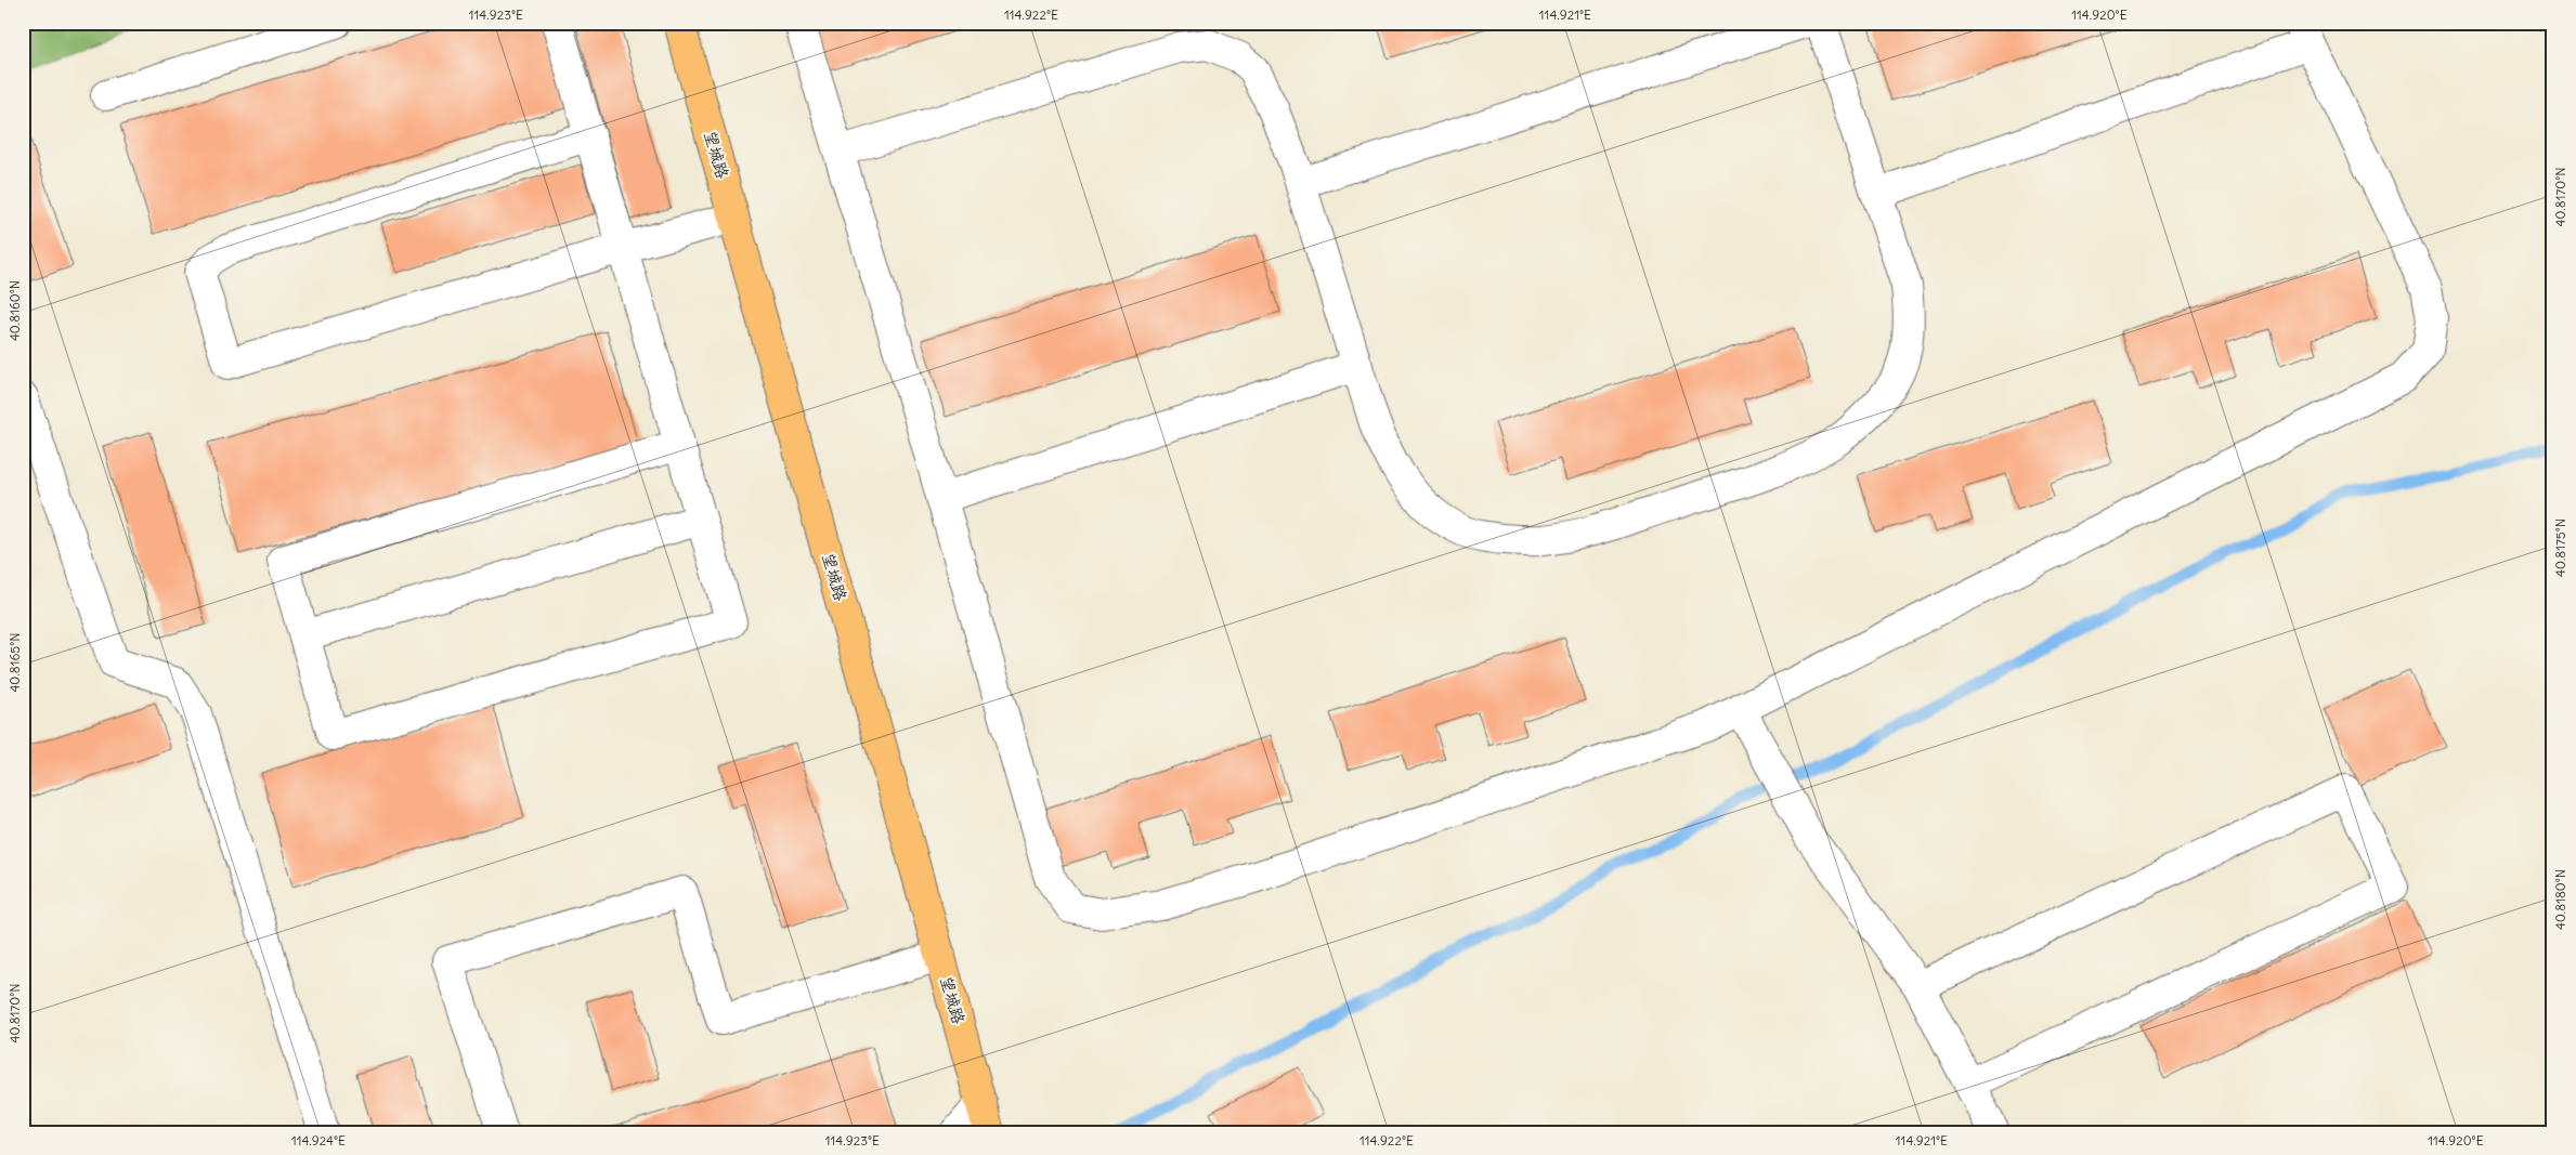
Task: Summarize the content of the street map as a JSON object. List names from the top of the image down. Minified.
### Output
{"streets":{"main road":["望城路"]},"coordinates":["114.923°E","114.922°E","114.921°E","114.920°E","40.8170°N","40.8160°N","40.8175°N","40.8165°N","40.8180°N","114.924°E"]}
